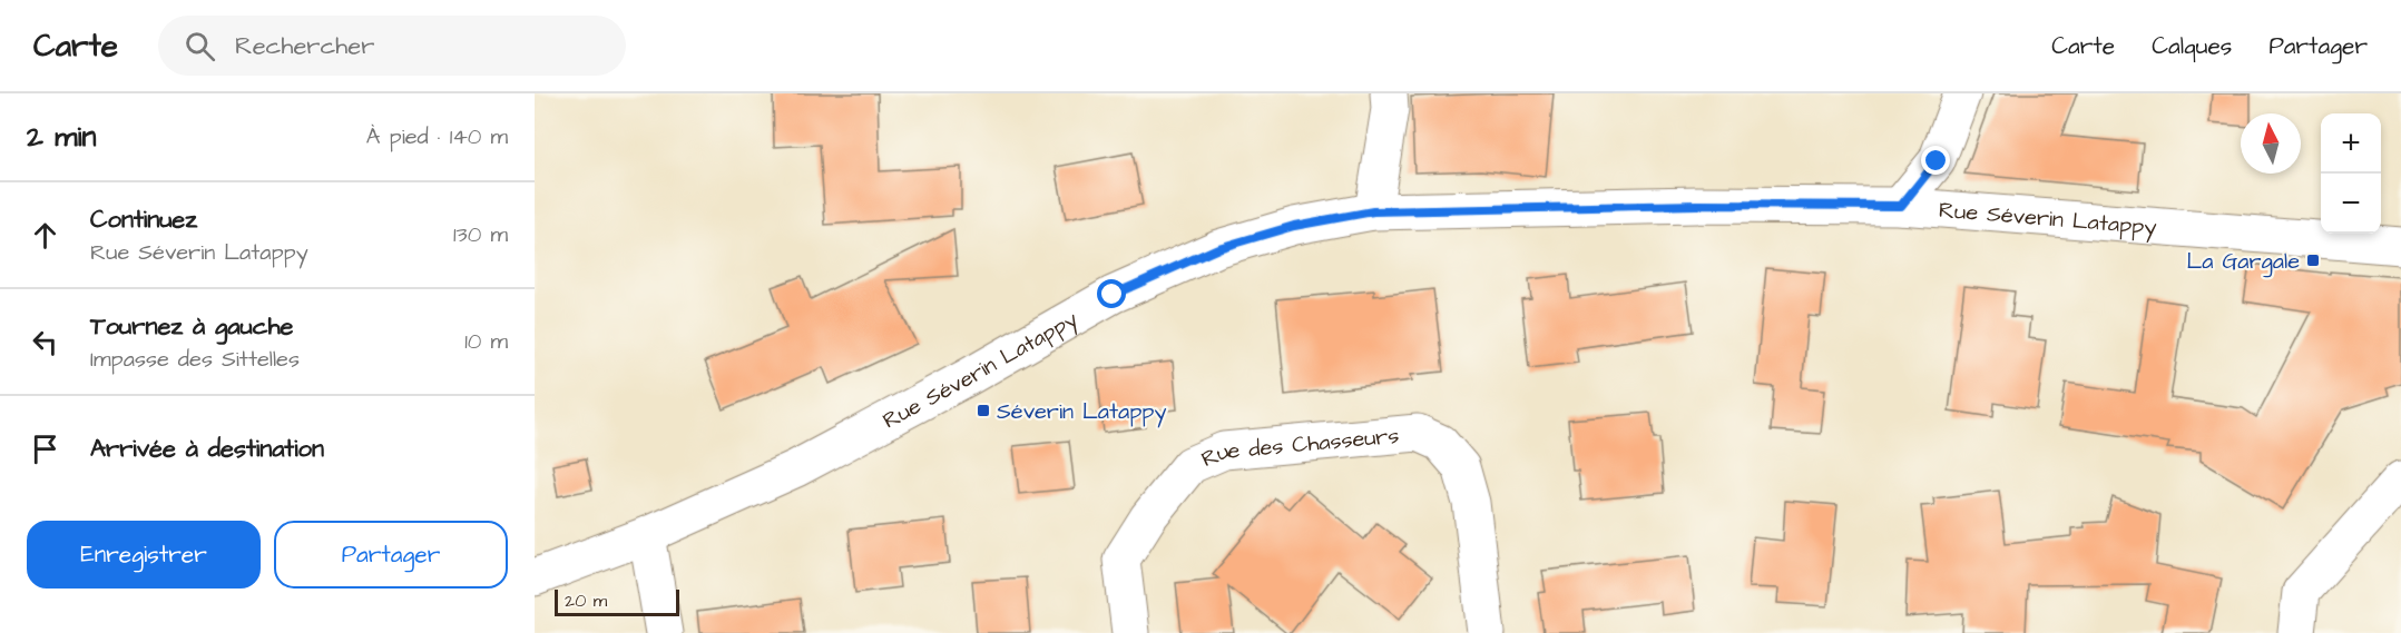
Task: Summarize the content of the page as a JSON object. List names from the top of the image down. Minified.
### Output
{"streets":{"street":["Rue Séverin Latappy","Rue des Chasseurs"]},"places":{"transit":["La Gargale","Séverin Latappy"]},"scale_bar":"20 m","north":"top","page":{"header":"Carte","search":"Rechercher","nav":["Carte","Calques","Partager"],"heading":["2 min","À pied · 140 m"],"map_buttons":["+","−"],"list":[["Continuez","Rue Séverin Latappy","130 m"],["Tournez à gauche","Impasse des Sittelles","10 m"],"Arrivée à destination"],"buttons":["Enregistrer","Partager"],"scale":"20 m"}}
